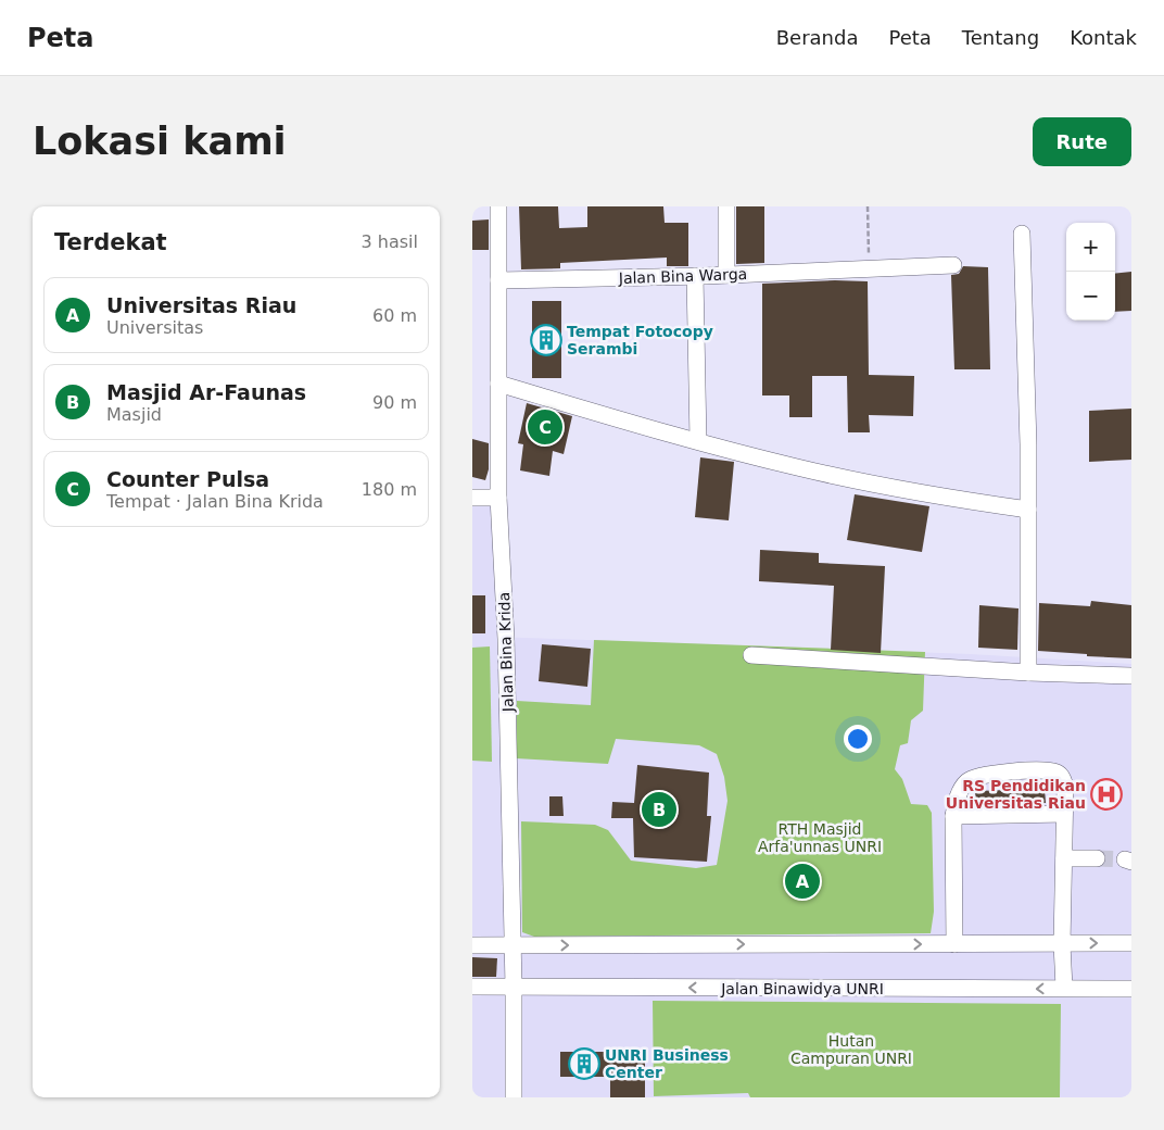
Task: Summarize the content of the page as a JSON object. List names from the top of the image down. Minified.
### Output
{"streets":{"street":["Jalan Bina Warga","Jalan Bina Krida","Jalan Binawidya UNRI"]},"crossings":[["Jalan Bina Warga","Jalan Bina Krida"],["Jalan Bina Krida","Jalan Binawidya UNRI"]],"parks":["RTH Masjid Arfa'unnas UNRI","Hutan Campuran UNRI"],"places":{"building":["Tempat Fotocopy Serambi","UNRI Business Center"],"hospital":["RS Pendidikan Universitas Riau"]},"page":{"header":"Peta","nav":["Beranda","Peta","Tentang","Kontak"],"buttons":"Rute","title":"Lokasi kami","heading":["Terdekat","3 hasil"],"map_buttons":["+","−"],"list":[{"mark":"A","name":"Universitas Riau","note":"Universitas","value":"60 m"},{"mark":"B","name":"Masjid Ar-Faunas","note":"Masjid","value":"90 m"},{"mark":"C","name":"Counter Pulsa","note":"Tempat · Jalan Bina Krida","value":"180 m"}],"pins":["C","B","A"]}}
